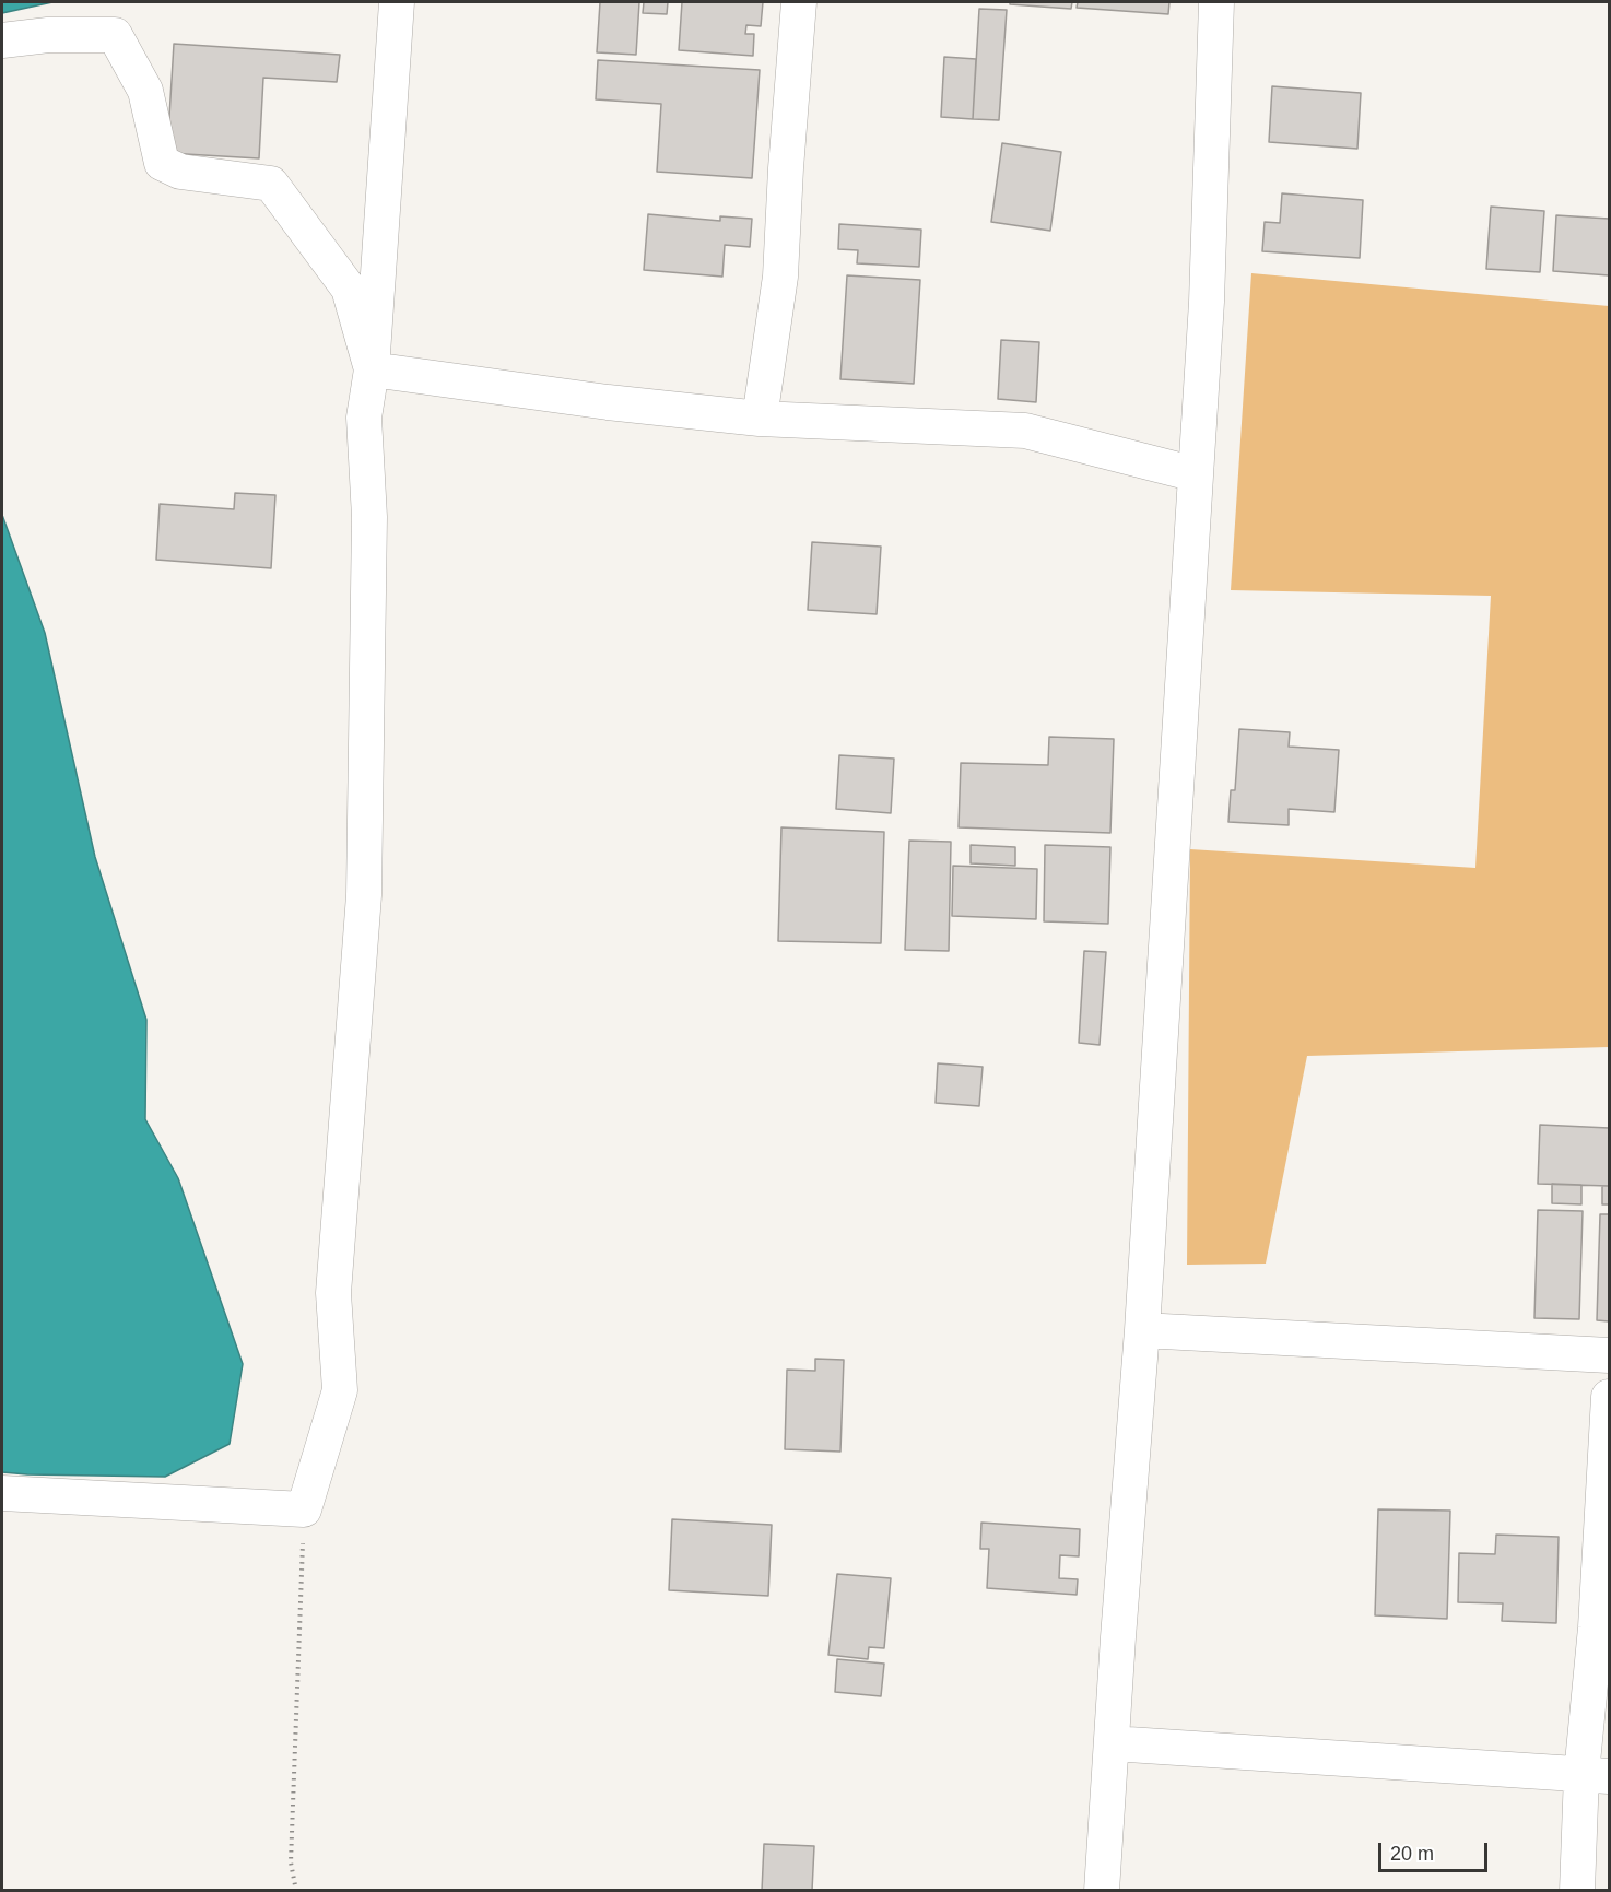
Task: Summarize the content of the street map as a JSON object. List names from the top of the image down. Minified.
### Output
{"scale_bar":"20 m"}
